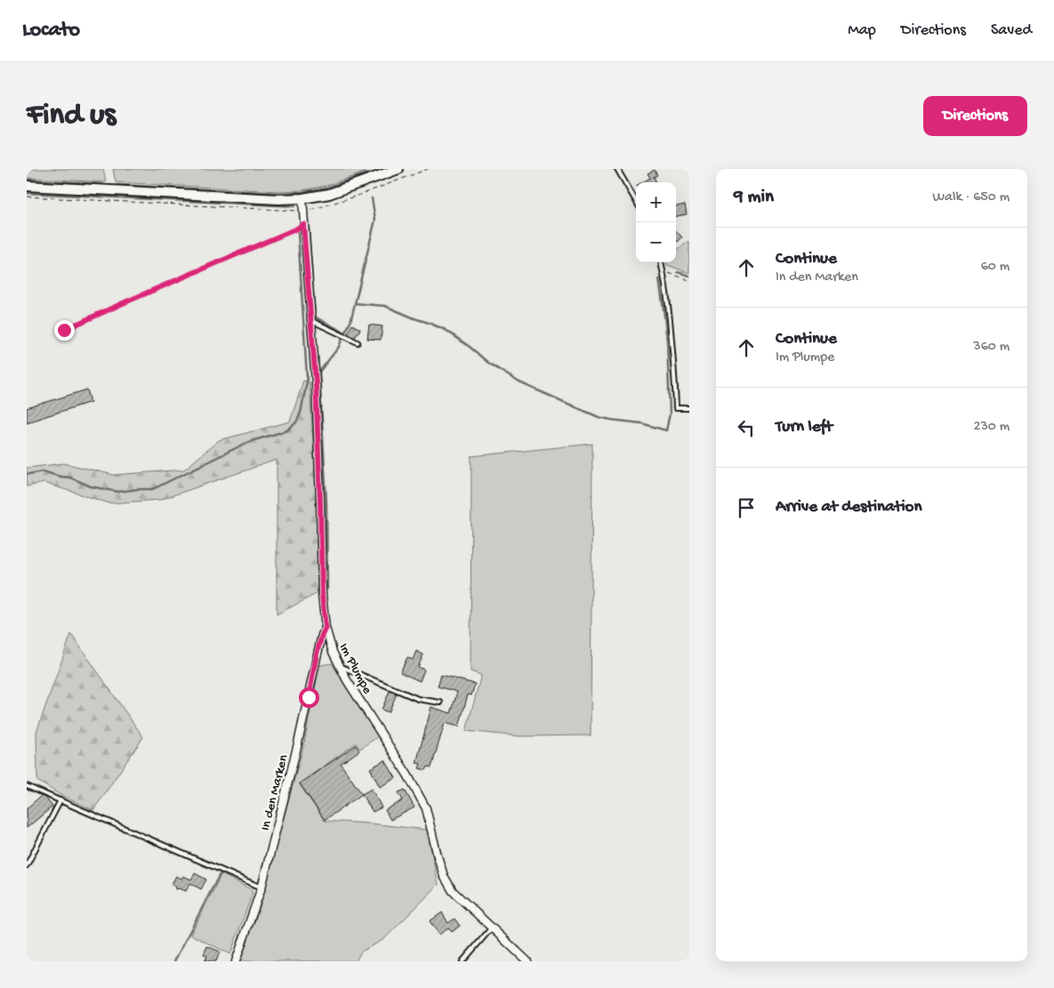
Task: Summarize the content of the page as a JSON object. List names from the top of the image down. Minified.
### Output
{"streets":{"street":["Im Plumpe","In den Marken"]},"crossings":[["Im Plumpe","In den Marken"]],"page":{"header":"Locato","nav":["Map","Directions","Saved"],"buttons":"Directions","title":"Find us","heading":["9 min","Walk · 650 m"],"map_buttons":["+","−"],"list":[["Continue","In den Marken","60 m"],["Continue","Im Plumpe","360 m"],["Turn left","230 m"],"Arrive at destination"]}}
